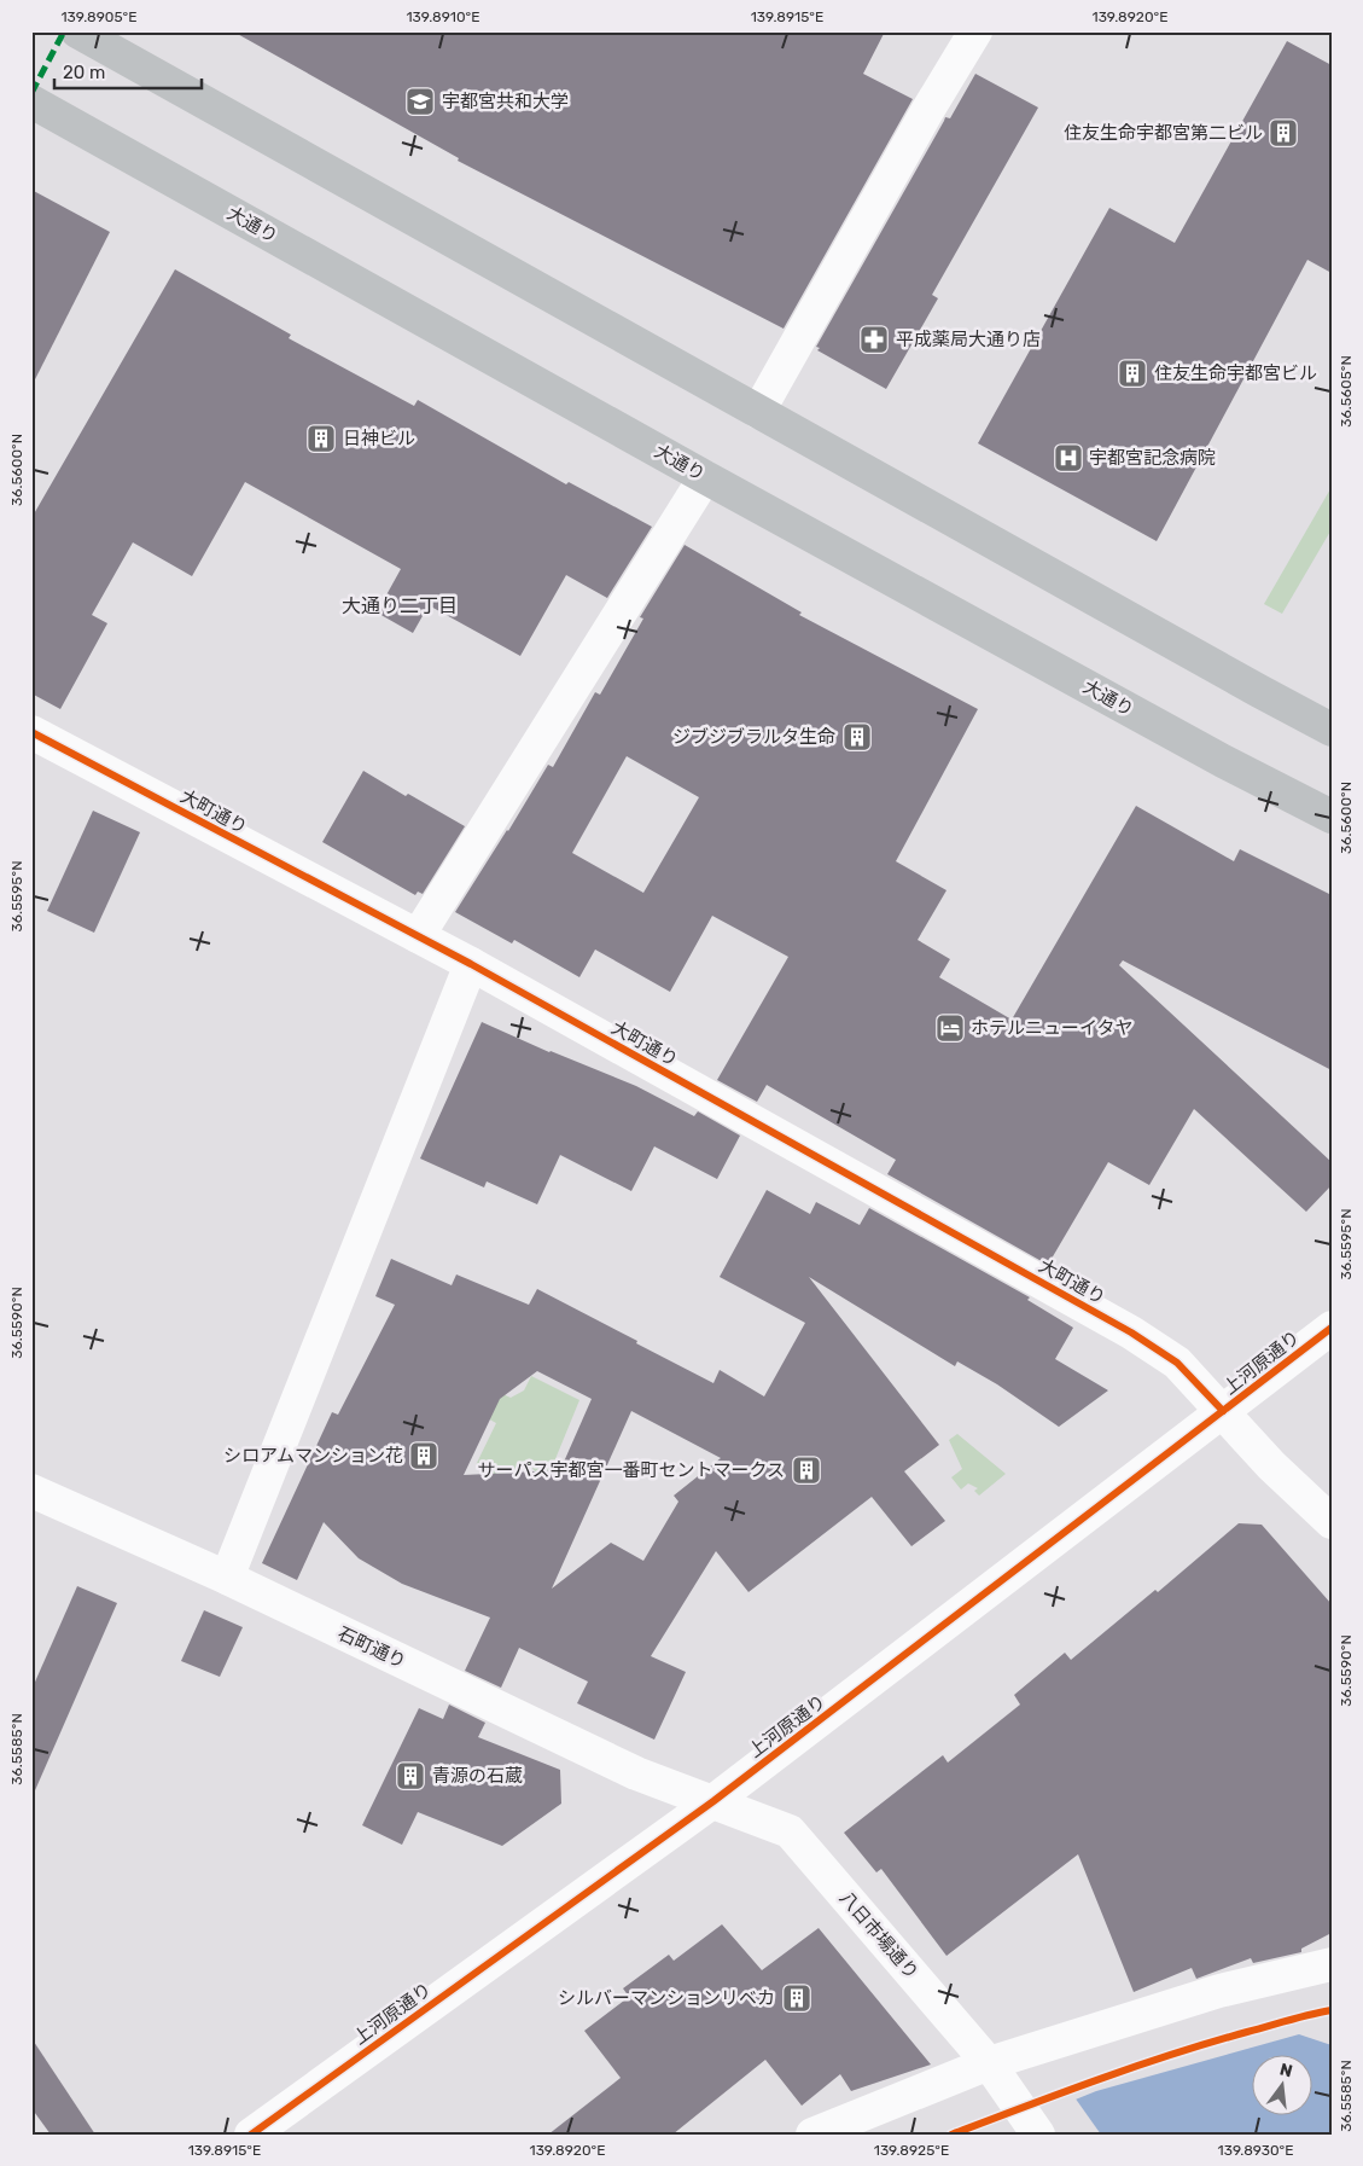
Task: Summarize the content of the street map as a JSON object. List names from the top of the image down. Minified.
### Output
{"streets":{"main road":["大通り"],"street":["大町通り","上河原通り","石町通り","八日市場通り"]},"crossings":[["大町通り","上河原通り"],["上河原通り","石町通り"],["上河原通り","八日市場通り"],["石町通り","八日市場通り"]],"districts":["大通り二丁目"],"places":{"school or university":["宇都宮共和大学"],"building":["住友生命宇都宮第二ビル","住友生命宇都宮ビル","日神ビル","ジブジブラルタ生命","シロアムマンション花","サーパス宇都宮一番町セントマークス","青源の石蔵","シルバーマンションリベカ"],"pharmacy":["平成薬局大通り店"],"hospital":["宇都宮記念病院"],"hotel":["ホテルニューイタヤ"]},"scale_bar":"20 m","north":"top","coordinates":["139.8905°E","139.8910°E","139.8915°E","139.8920°E","36.5605°N","36.5600°N","36.5595°N","36.5590°N","36.5585°N","139.8925°E","139.8930°E"]}
